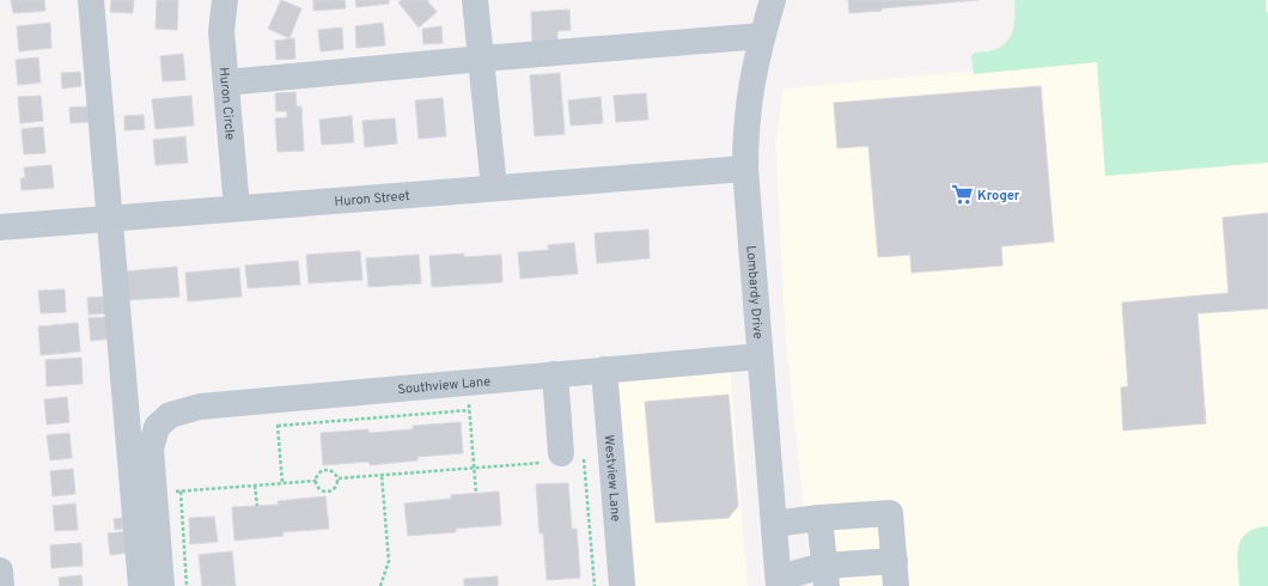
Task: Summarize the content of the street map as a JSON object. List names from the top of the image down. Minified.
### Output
{"streets":{"street":["Huron Circle","Huron Street","Lombardy Drive","Southview Lane","Westview Lane"]},"crossings":[["Huron Circle","Huron Street"],["Huron Street","Lombardy Drive"],["Lombardy Drive","Southview Lane"],["Southview Lane","Westview Lane"]],"places":{"supermarket":["Kroger"]}}
